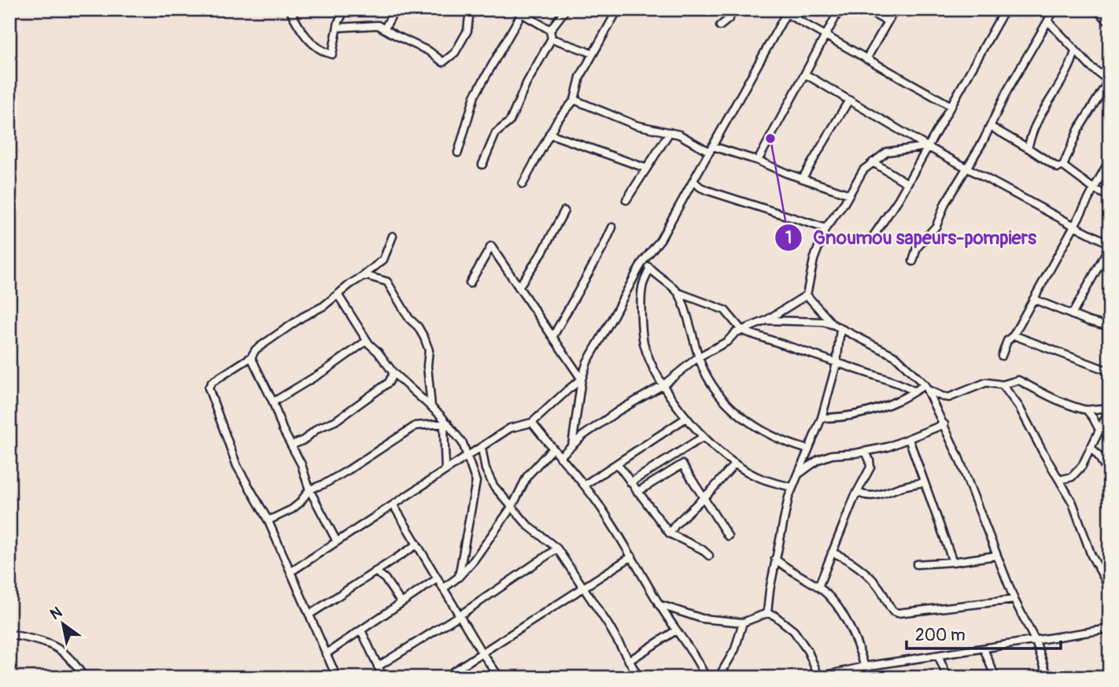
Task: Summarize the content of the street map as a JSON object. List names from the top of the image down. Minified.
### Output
{"places":["Gnoumou sapeurs-pompiers"],"scale_bar":"200 m","north":"top left"}
